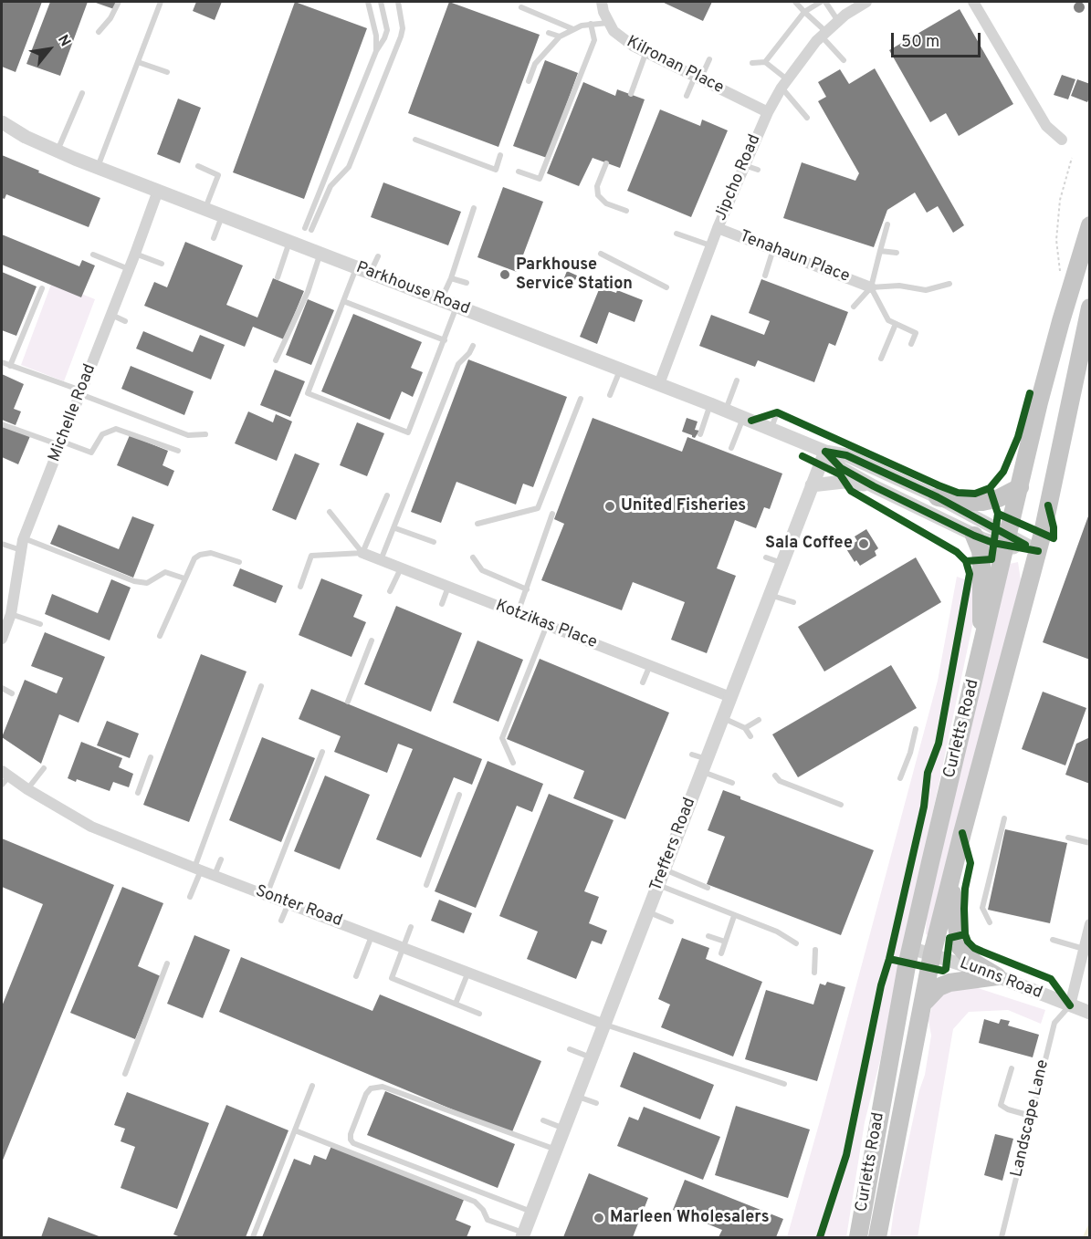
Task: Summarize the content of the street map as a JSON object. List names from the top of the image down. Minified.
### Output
{"streets":{"highway":["Curletts Road"],"street":["Kilronan Place","Jipcho Road","Tenahaun Place","Parkhouse Road","Michelle Road","Kotzikas Place","Treffers Road","Sonter Road","Lunns Road"],"lane":["Landscape Lane"]},"crossings":[["Kilronan Place","Jipcho Road"],["Jipcho Road","Tenahaun Place"],["Jipcho Road","Parkhouse Road"],["Parkhouse Road","Michelle Road"],["Parkhouse Road","Curletts Road"],["Parkhouse Road","Treffers Road"],["Kotzikas Place","Treffers Road"],["Curletts Road","Lunns Road"],["Treffers Road","Sonter Road"],["Lunns Road","Landscape Lane"]],"places":["Parkhouse Service Station","United Fisheries","Sala Coffee","Marleen Wholesalers"],"scale_bar":"50 m","north":"top right"}
